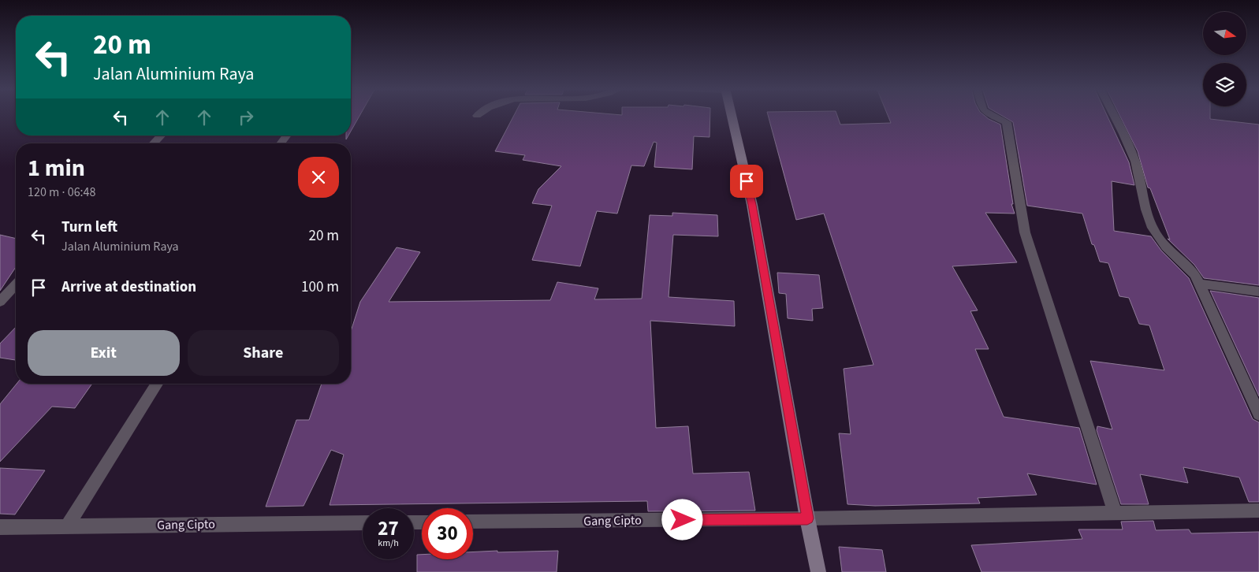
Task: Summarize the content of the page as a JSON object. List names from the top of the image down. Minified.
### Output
{"streets":{"street":["Gang Cipto"]},"north":"right","page":{"turn":["20 m","Jalan Aluminium Raya"],"heading":["1 min","120 m · 06:48"],"list":[{"name":"Turn left","note":"Jalan Aluminium Raya","value":"20 m"},{"name":"Arrive at destination","value":"100 m"}],"buttons":["Exit","Share"],"speed":"27 km/h","limit":"30"}}
